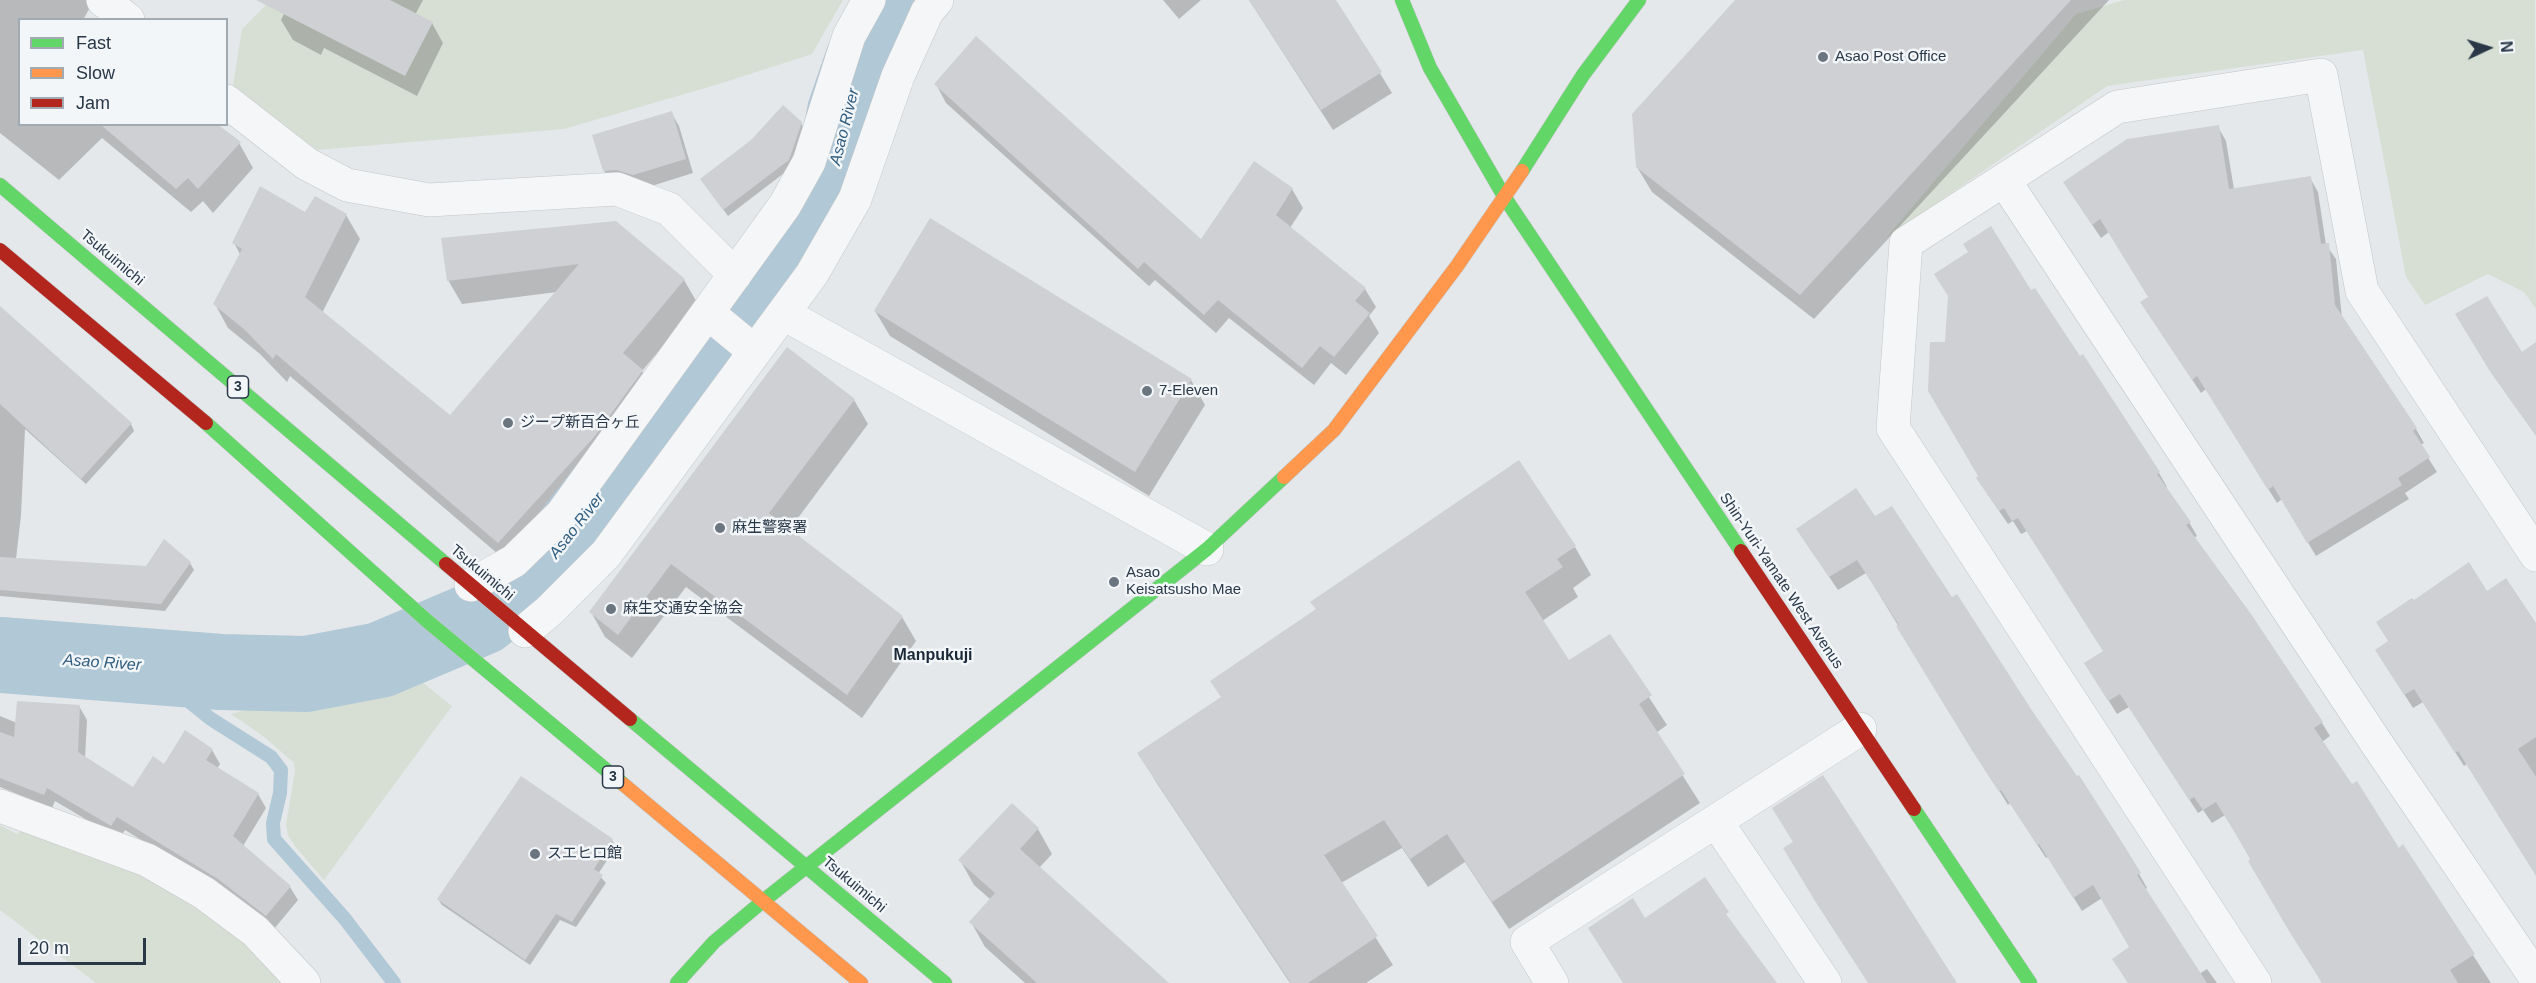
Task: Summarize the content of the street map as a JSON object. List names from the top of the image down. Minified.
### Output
{"streets":{"street":["Tsukuimichi","3","Shin-Yuri-Yamate West Avenus"]},"districts":["Manpukuji"],"water":["Asao River"],"places":["Asao Post Office","7-Eleven","ジープ新百合ヶ丘","麻生警察署","Asao Keisatsusho Mae","麻生交通安全協会","スエヒロ館"],"legend":["Fast","Slow","Jam"],"scale_bar":"20 m","north":"right"}
